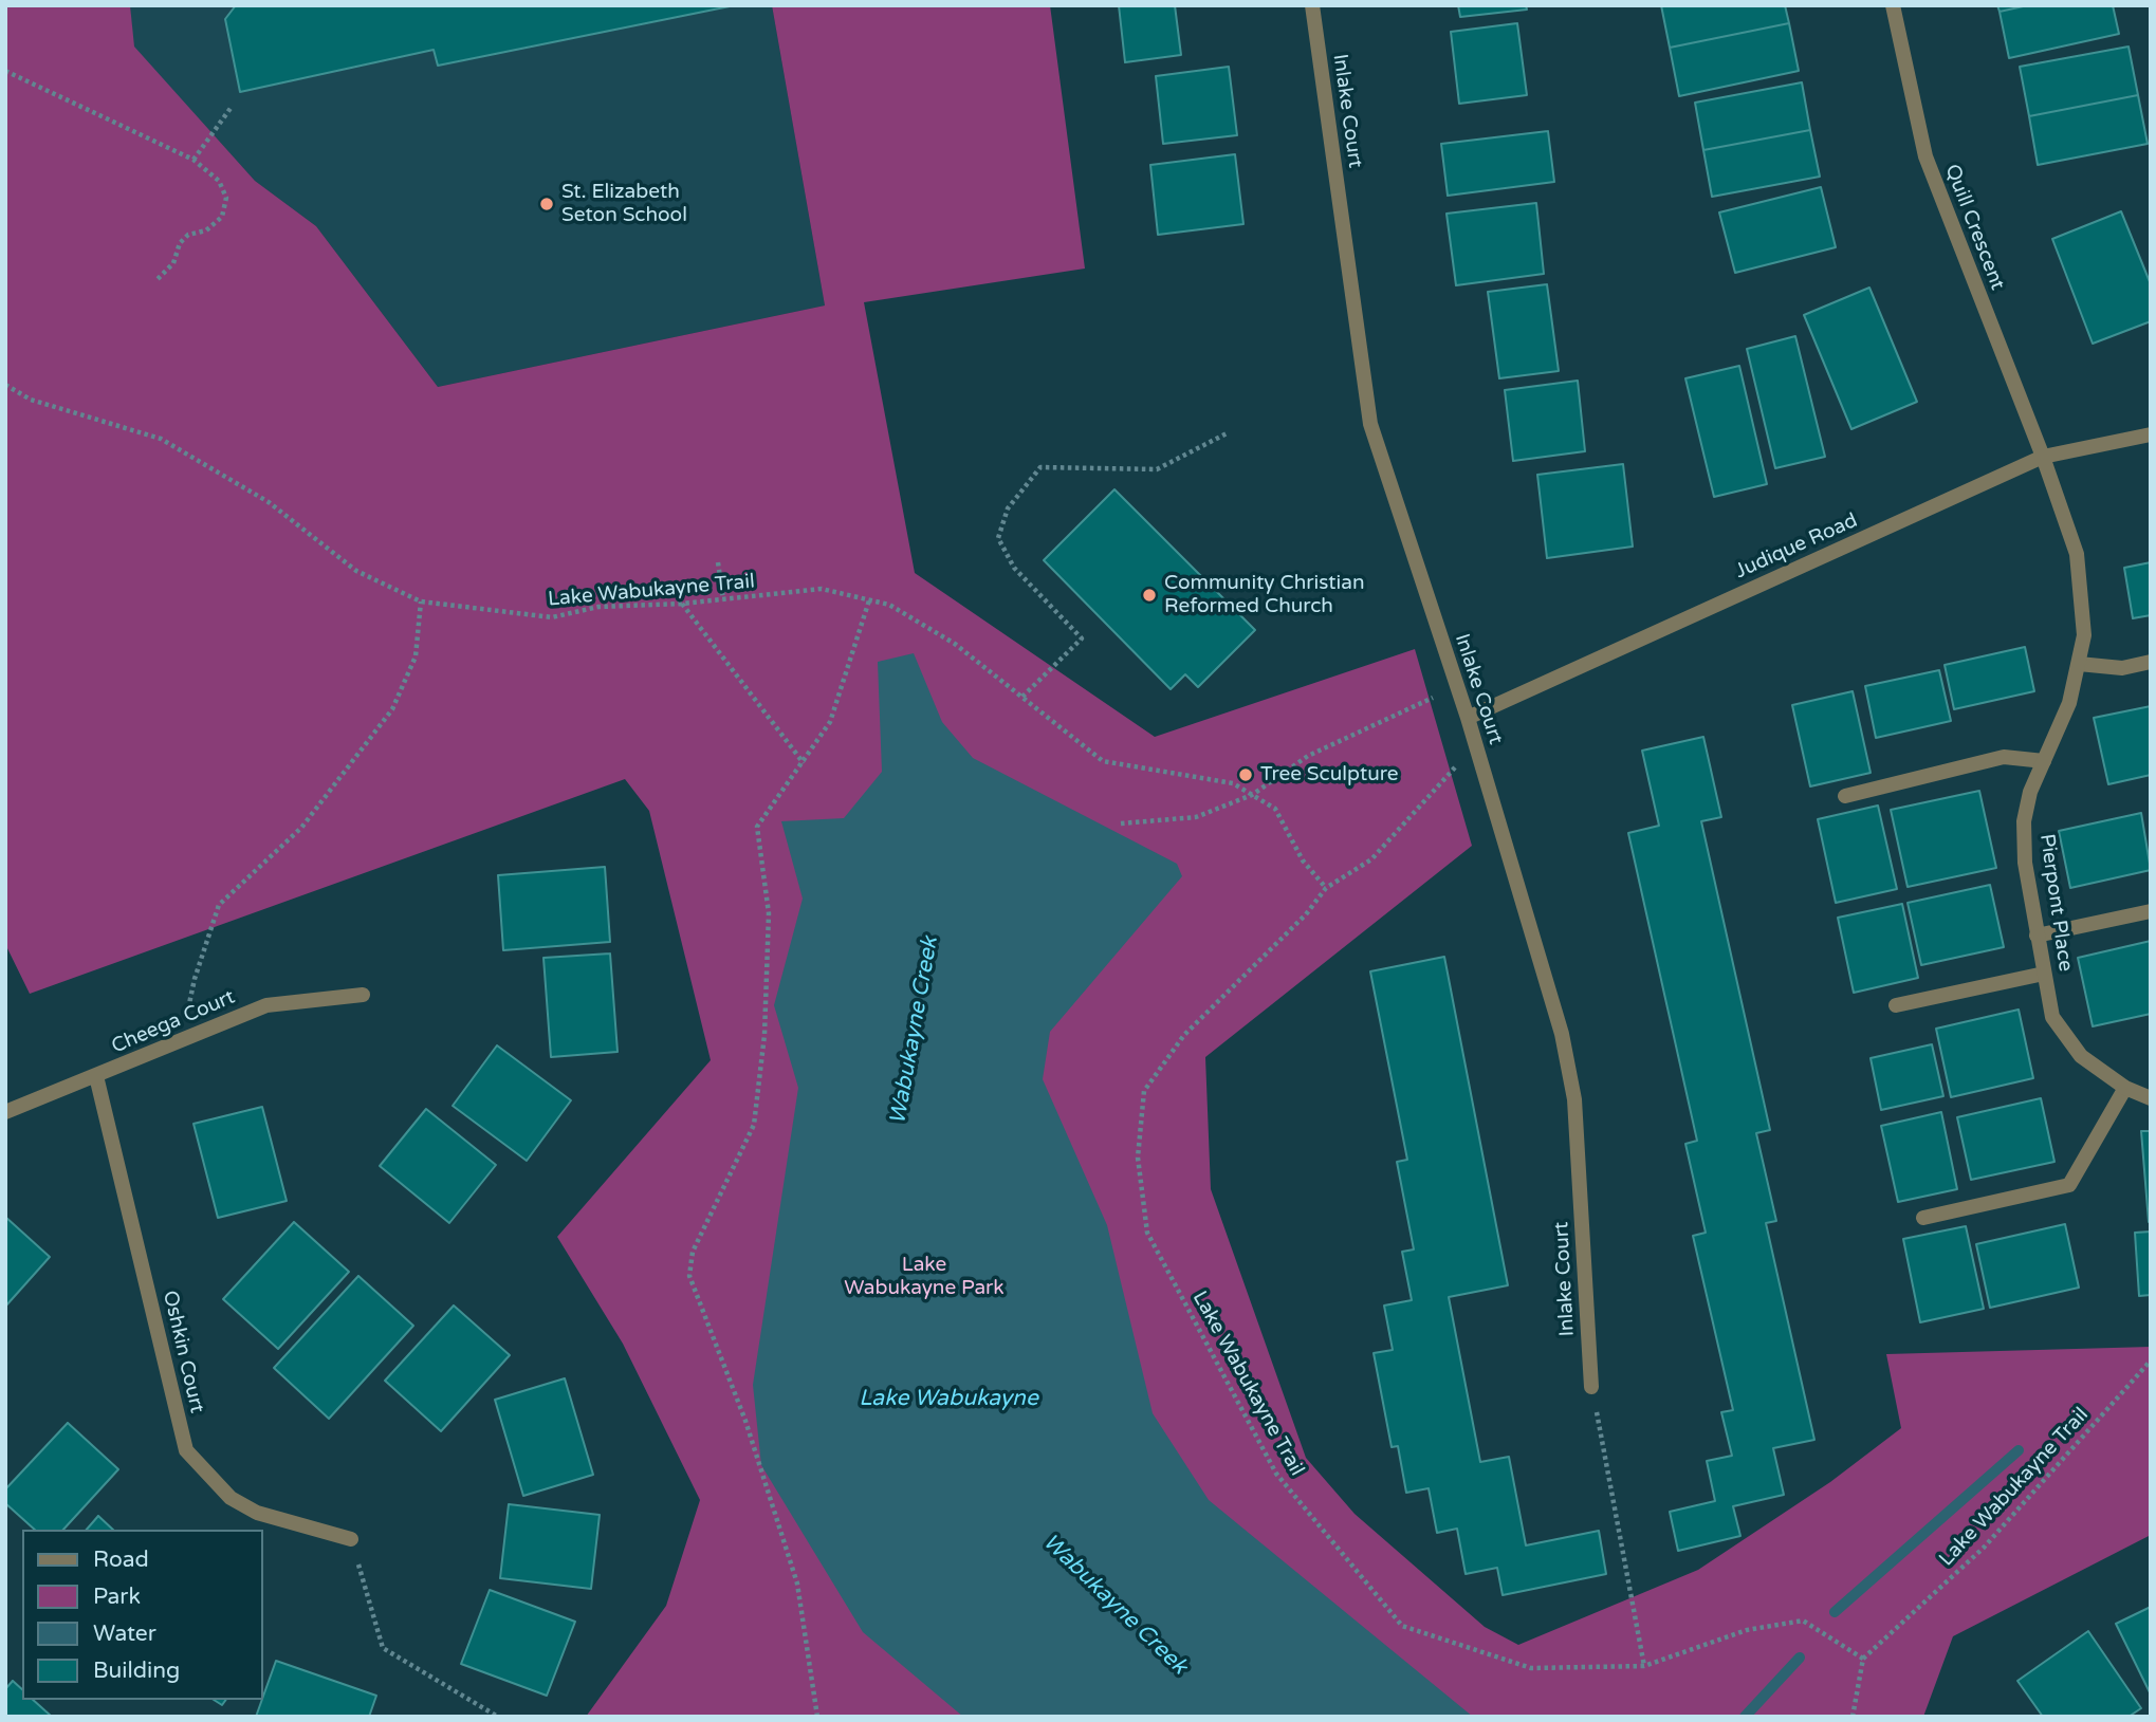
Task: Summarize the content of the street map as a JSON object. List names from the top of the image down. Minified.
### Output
{"streets":{"street":["Inlake Court","Quill Crescent","Judique Road","Pierpont Place","Cheega Court","Oshkin Court"],"path":["Lake Wabukayne Trail"]},"crossings":[["Inlake Court","Judique Road"],["Inlake Court","Lake Wabukayne Trail"],["Quill Crescent","Judique Road"],["Quill Crescent","Pierpont Place"],["Judique Road","Pierpont Place"],["Cheega Court","Oshkin Court"]],"water":["Wabukayne Creek","Lake Wabukayne"],"parks":["Lake Wabukayne Park"],"places":["St. Elizabeth Seton School","Community Christian Reformed Church","Tree Sculpture"],"legend":["Road","Park","Water","Building"]}
